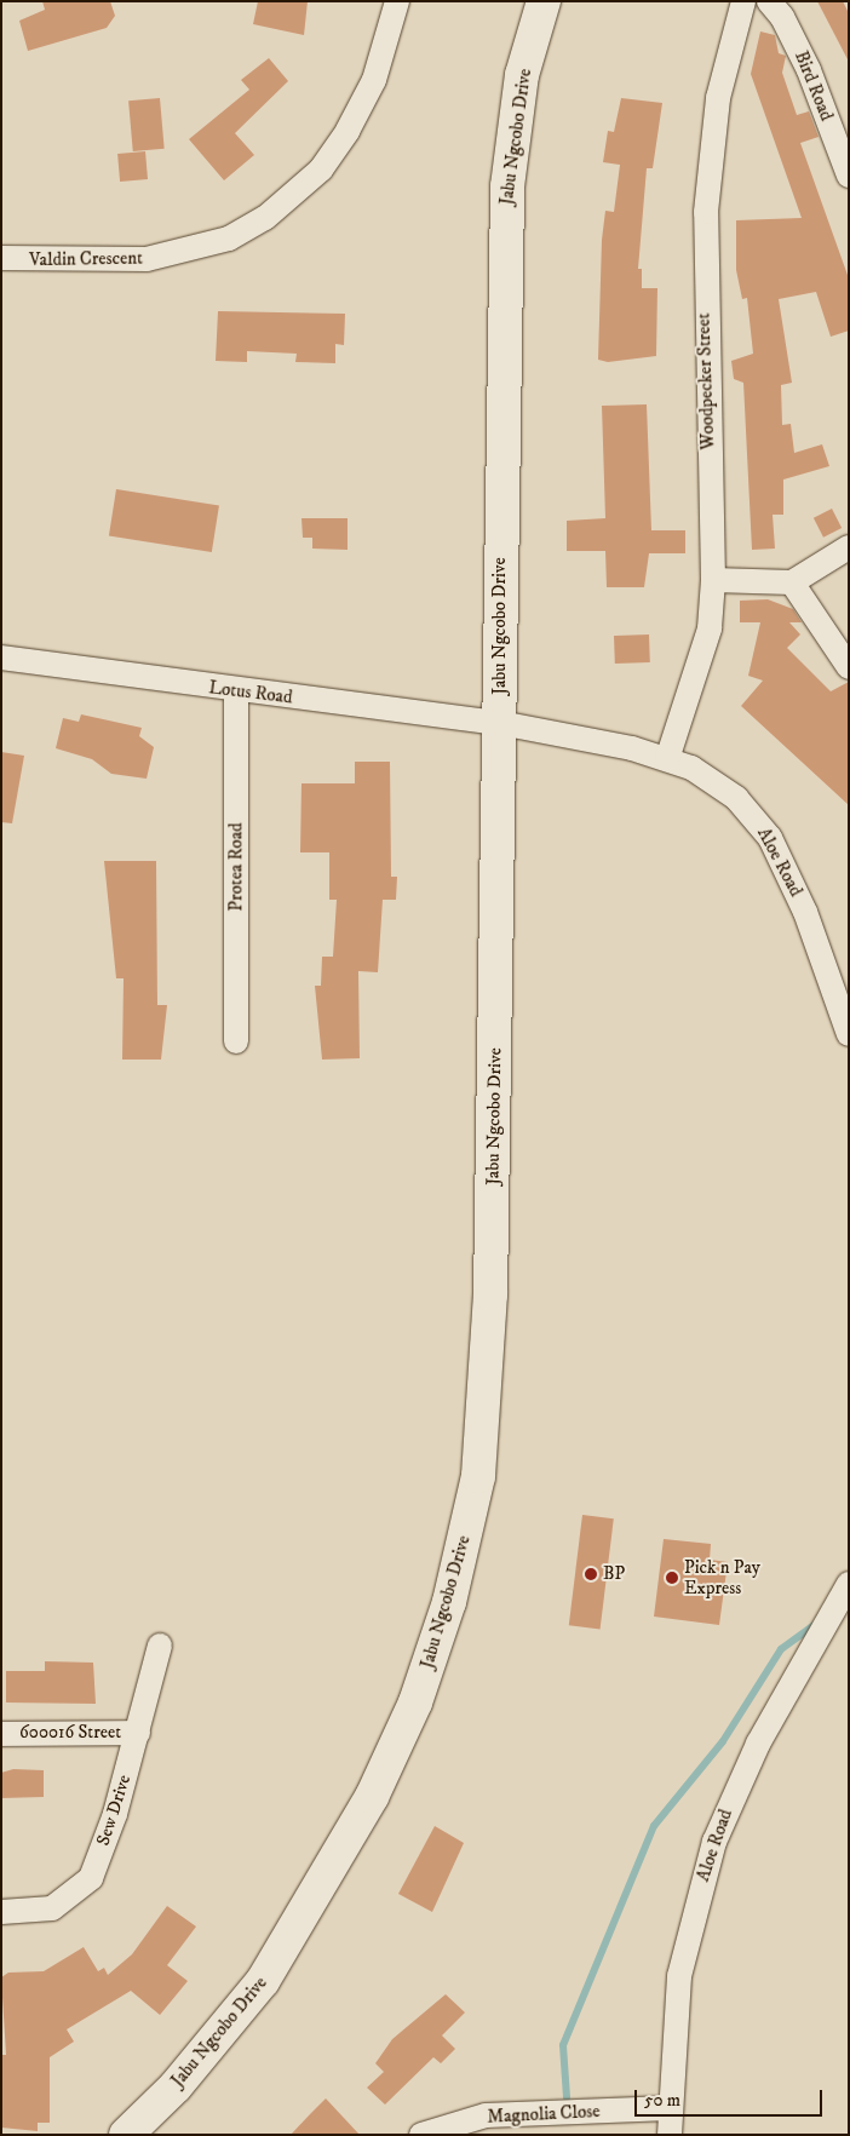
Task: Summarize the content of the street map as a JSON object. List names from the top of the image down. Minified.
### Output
{"streets":{"main road":["Jabu Ngcobo Drive"],"street":["Bird Road","Valdin Crescent","Woodpecker Street","Lotus Road","Aloe Road","Protea Road","600016 Street","Sew Drive","Magnolia Close"]},"crossings":[["Jabu Ngcobo Drive","Lotus Road"],["Jabu Ngcobo Drive","Aloe Road"],["Woodpecker Street","Aloe Road"],["Lotus Road","Aloe Road"],["Lotus Road","Protea Road"],["Aloe Road","Magnolia Close"],["600016 Street","Sew Drive"]],"places":["BP","Pick n Pay Express"],"scale_bar":"50 m"}
